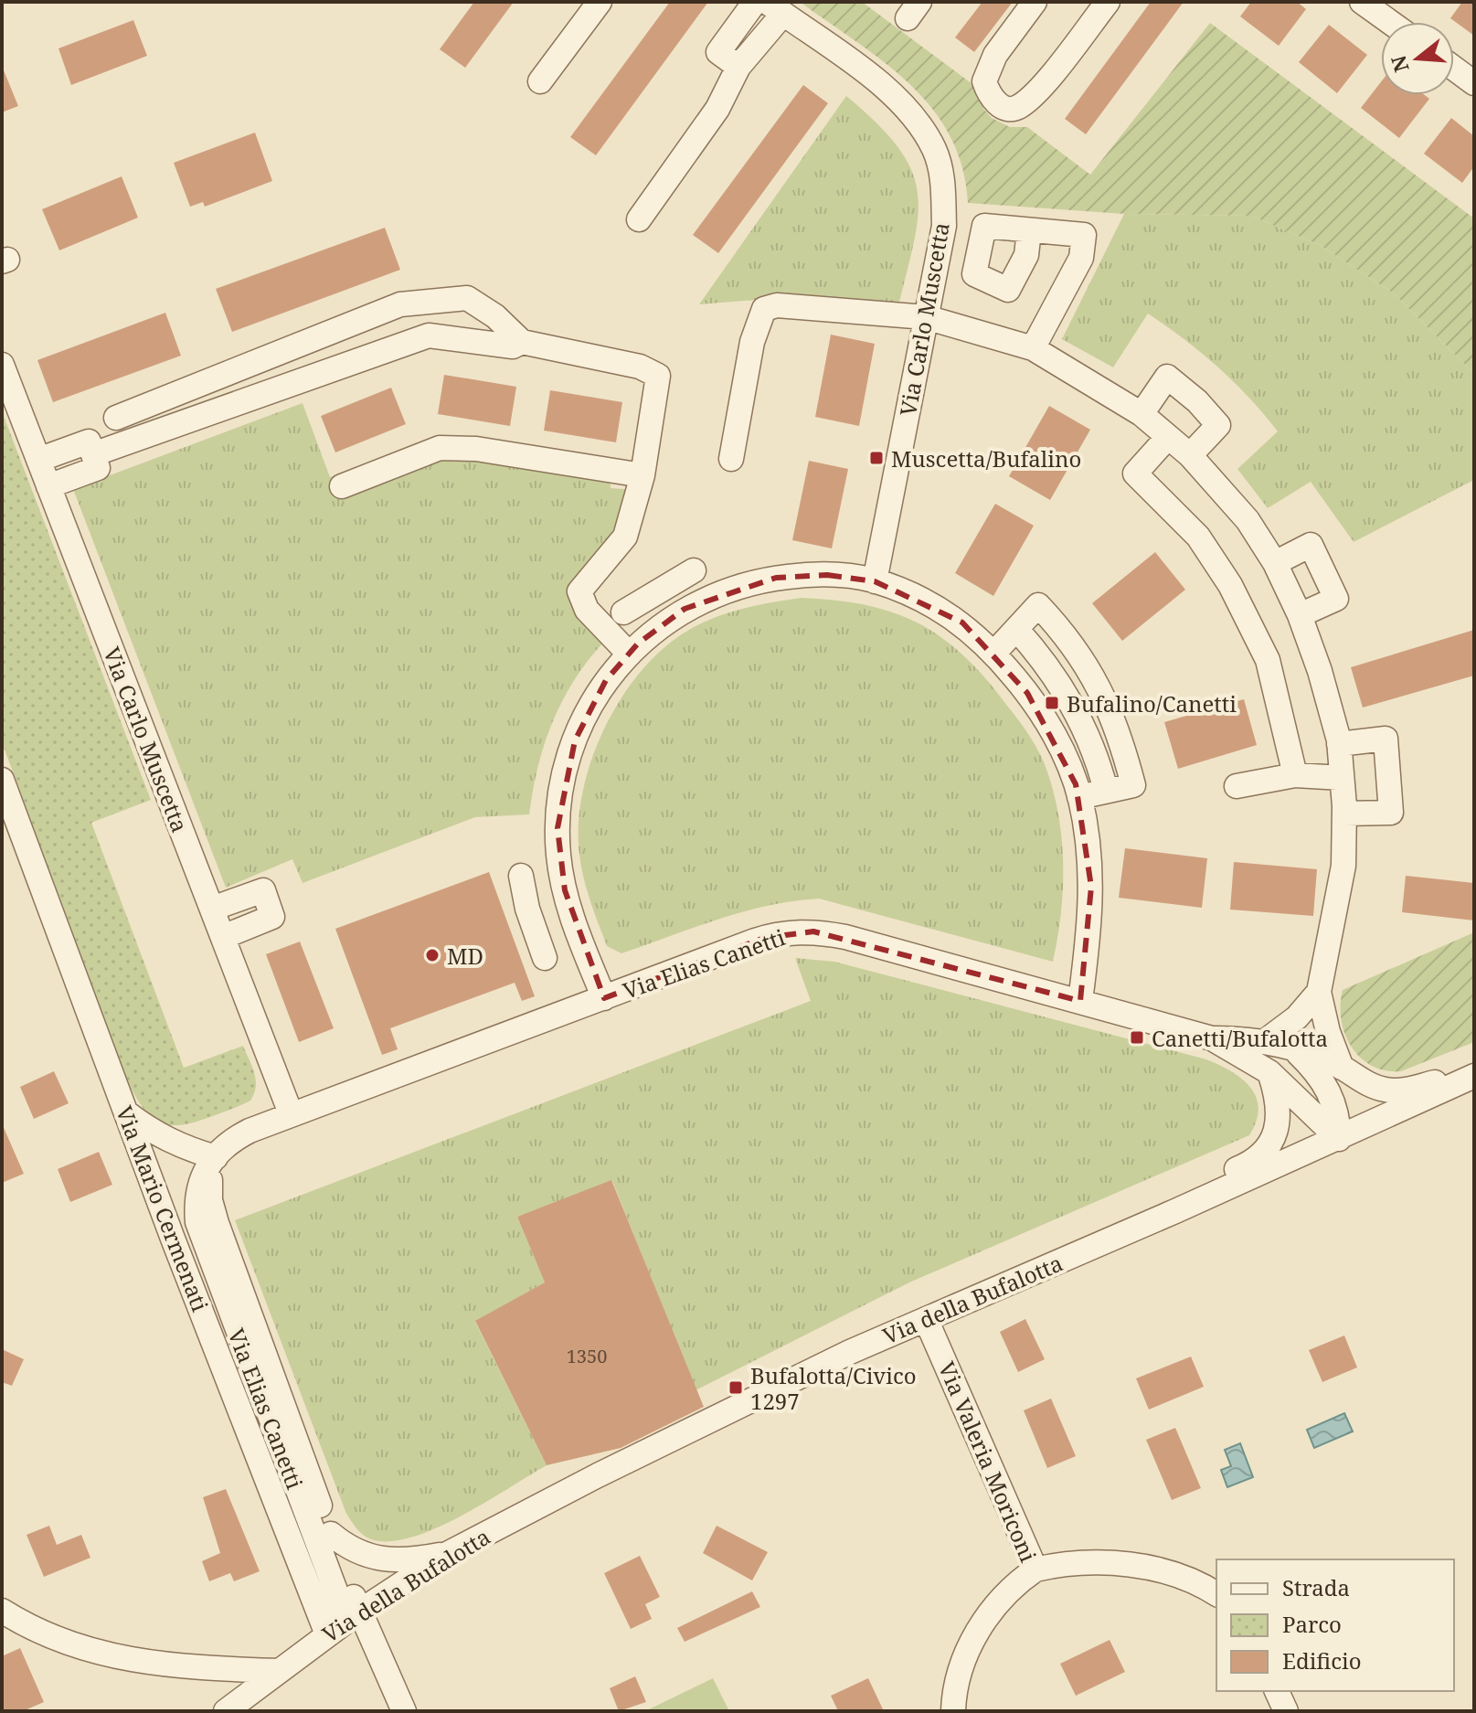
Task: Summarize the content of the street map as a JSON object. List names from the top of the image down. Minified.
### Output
{"streets":{"street":["Via Carlo Muscetta","Via Elias Canetti","Via Mario Cermenati","Via della Bufalotta","Via Valeria Moriconi"]},"crossings":[["Via Carlo Muscetta","Via Elias Canetti"],["Via Elias Canetti","Via Mario Cermenati"],["Via Elias Canetti","Via della Bufalotta"],["Via Mario Cermenati","Via della Bufalotta"],["Via della Bufalotta","Via Valeria Moriconi"]],"places":{"transit":["Muscetta/Bufalino","Bufalino/Canetti","Canetti/Bufalotta","Bufalotta/Civico 1297"],"other":["MD"]},"house_numbers":["1350"],"legend":["Strada","Parco","Edificio"],"north":"left"}
